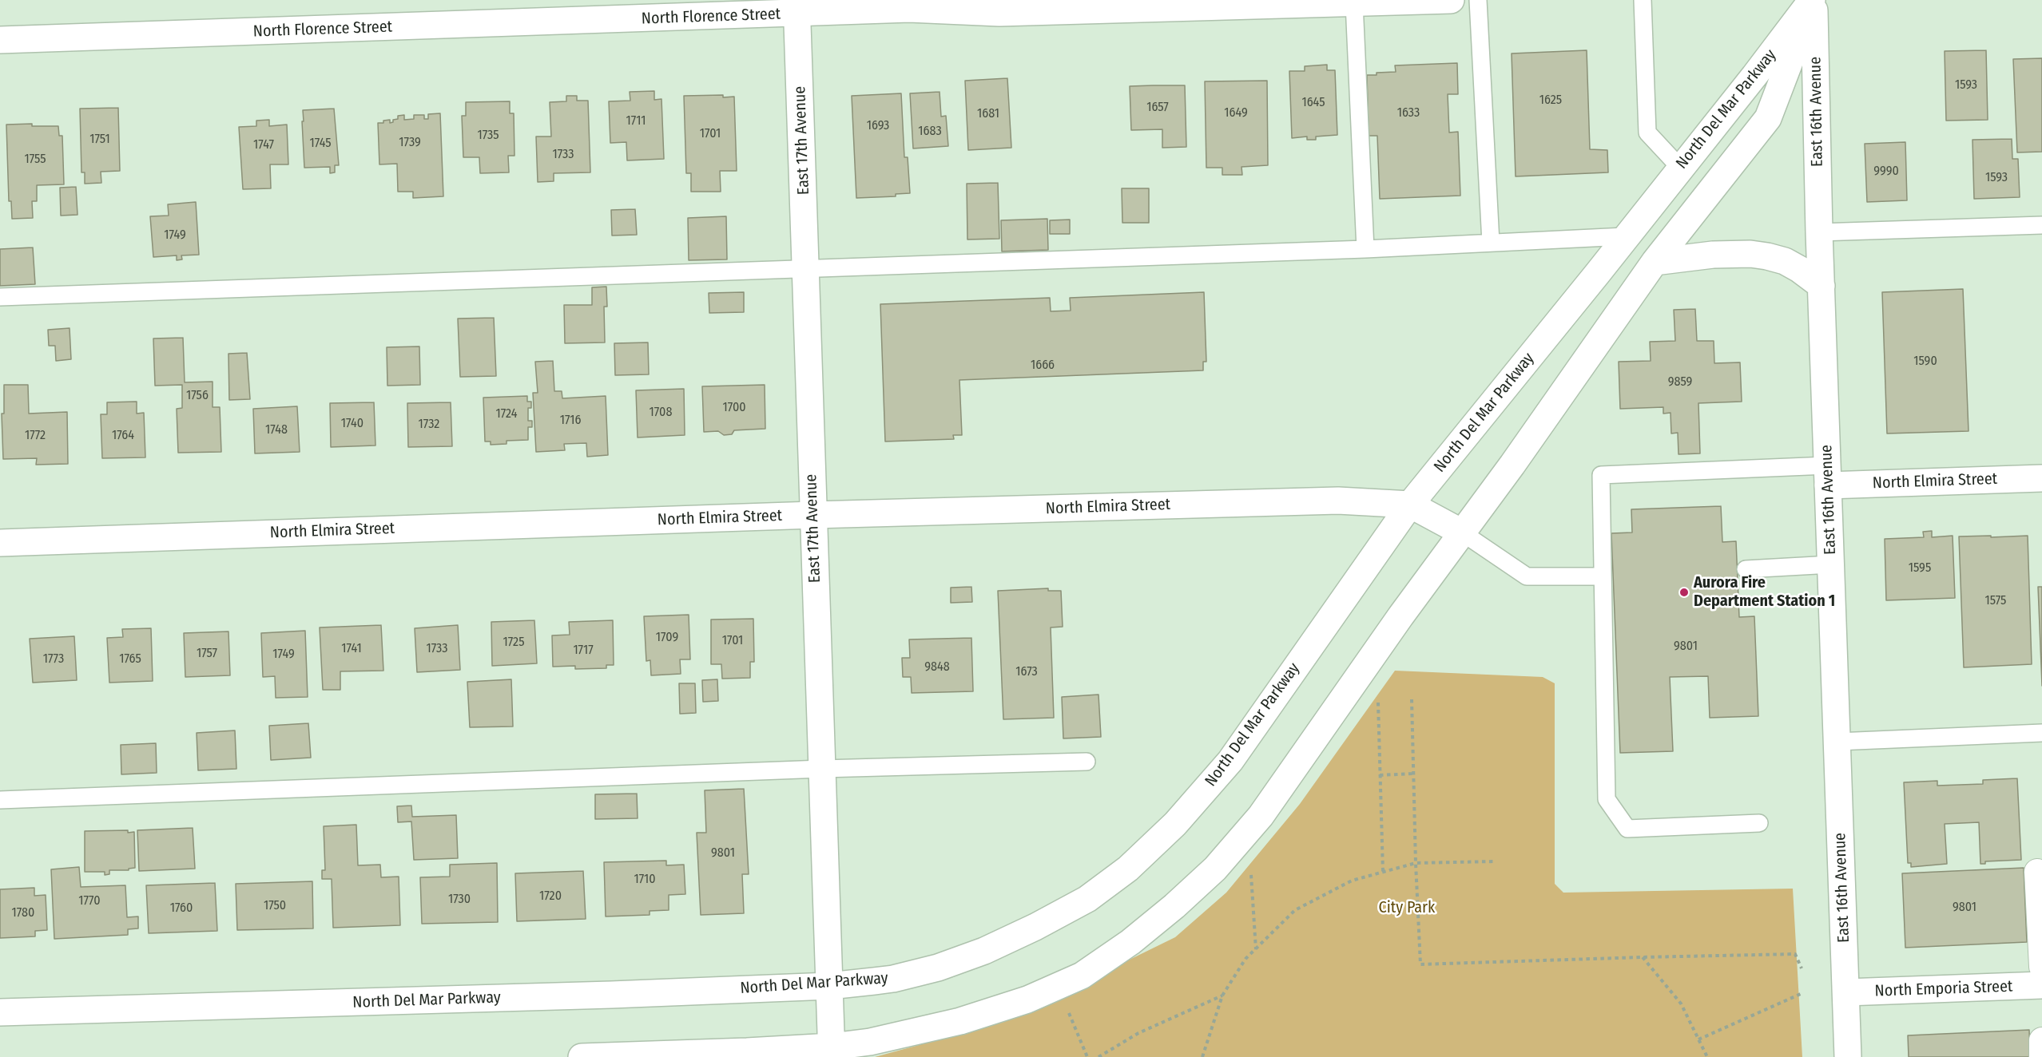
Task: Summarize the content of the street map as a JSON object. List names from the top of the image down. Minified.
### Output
{"streets":{"street":["North Florence Street","North Del Mar Parkway","East 16th Avenue","East 17th Avenue","North Elmira Street","North Emporia Street"]},"crossings":[["North Florence Street","East 17th Avenue"],["North Del Mar Parkway","East 16th Avenue"],["North Del Mar Parkway","East 17th Avenue"],["North Del Mar Parkway","North Elmira Street"],["East 16th Avenue","North Elmira Street"],["East 16th Avenue","North Emporia Street"],["East 17th Avenue","North Elmira Street"]],"parks":["City Park"],"places":["Aurora Fire Department Station 1"],"house_numbers":["1593","1625","1645","1657","1649","1633","1681","1711","1693","1683","1701","1735","1751","1739","1745","1747","1733","1755","9990","1593","1749","1590","1666","9859","1756","1700","1708","1724","1716","1740","1732","1748","1772","1764","1595","1575","1709","1701","1725","9801","1741","1733","1717","1757","1749","1773","1765","9848","1673","9801","1710","1720","1730","1770","1750","9801","1760","1780"]}
